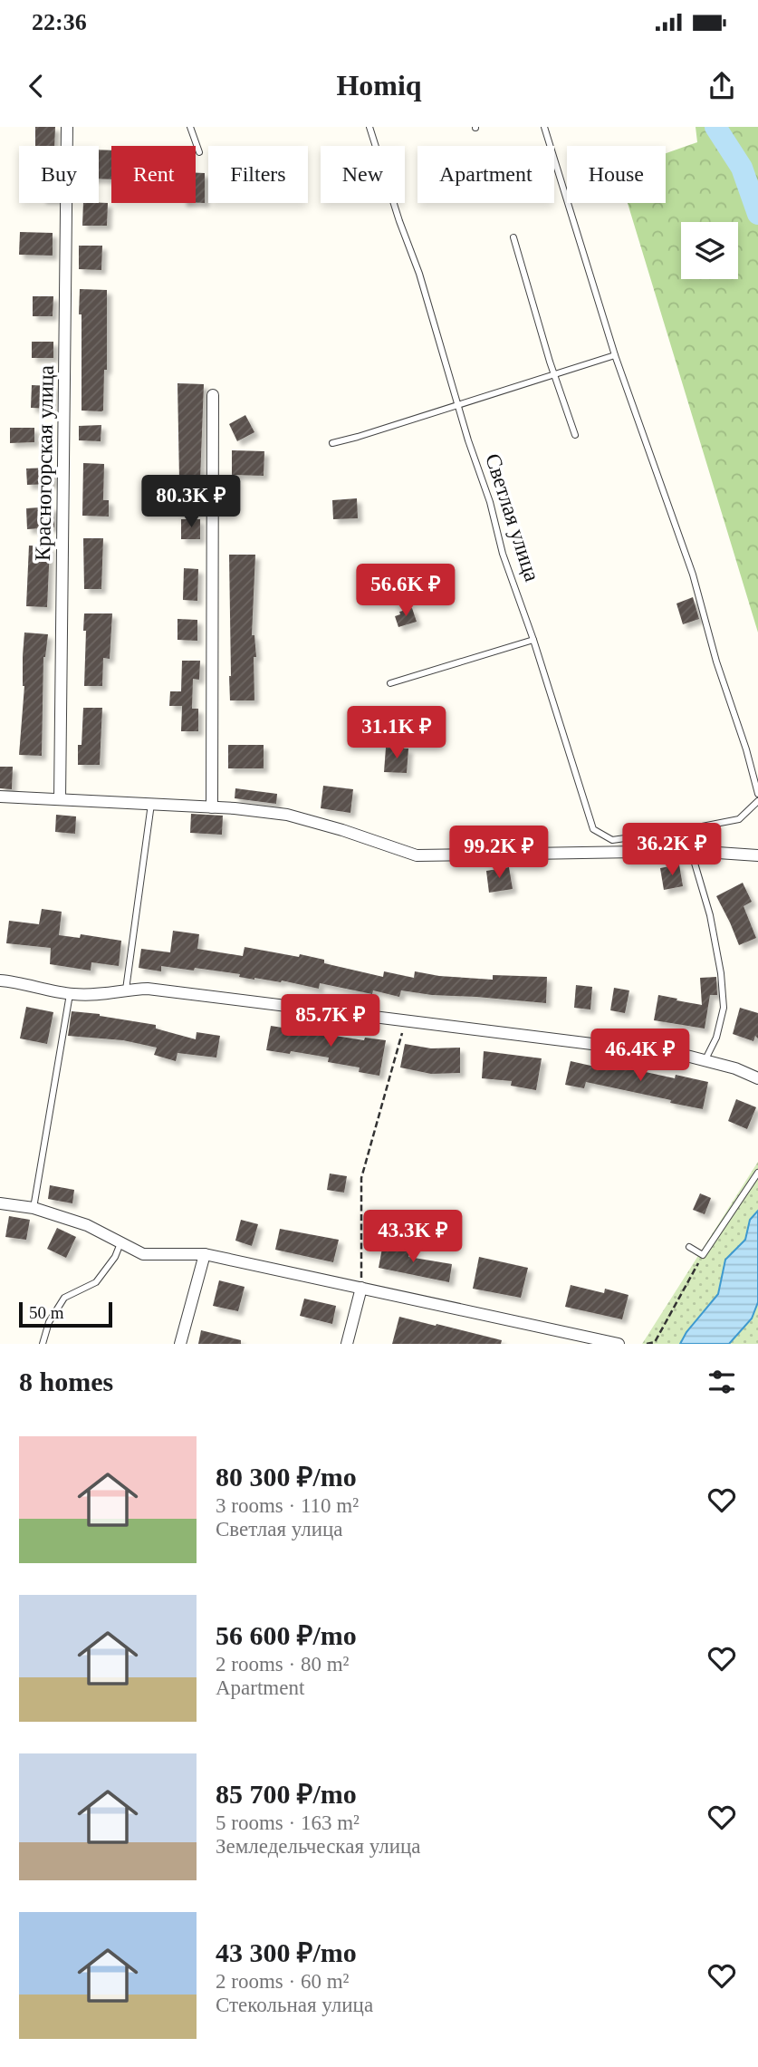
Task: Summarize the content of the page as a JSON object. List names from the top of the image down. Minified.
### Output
{"streets":{"street":["Красногорская улица"],"lane":["Светлая улица"]},"scale_bar":"50 m","page":{"status":"22:36","header":"Homiq","chip":["Buy","Rent","Filters","New","Apartment","House"],"price":["80.3K ₽","56.6K ₽","31.1K ₽","36.2K ₽","99.2K ₽","85.7K ₽","46.4K ₽","43.3K ₽"],"scale":"50 m","heading":"8 homes","list":[{"name":"80 300 ₽/mo","note":"3 rooms · 110 m² · Светлая улица"},{"name":"56 600 ₽/mo","note":"2 rooms · 80 m² · Apartment"},{"name":"85 700 ₽/mo","note":"5 rooms · 163 m² · Земледельческая улица"},{"name":"43 300 ₽/mo","note":"2 rooms · 60 m² · Стекольная улица"}]}}
